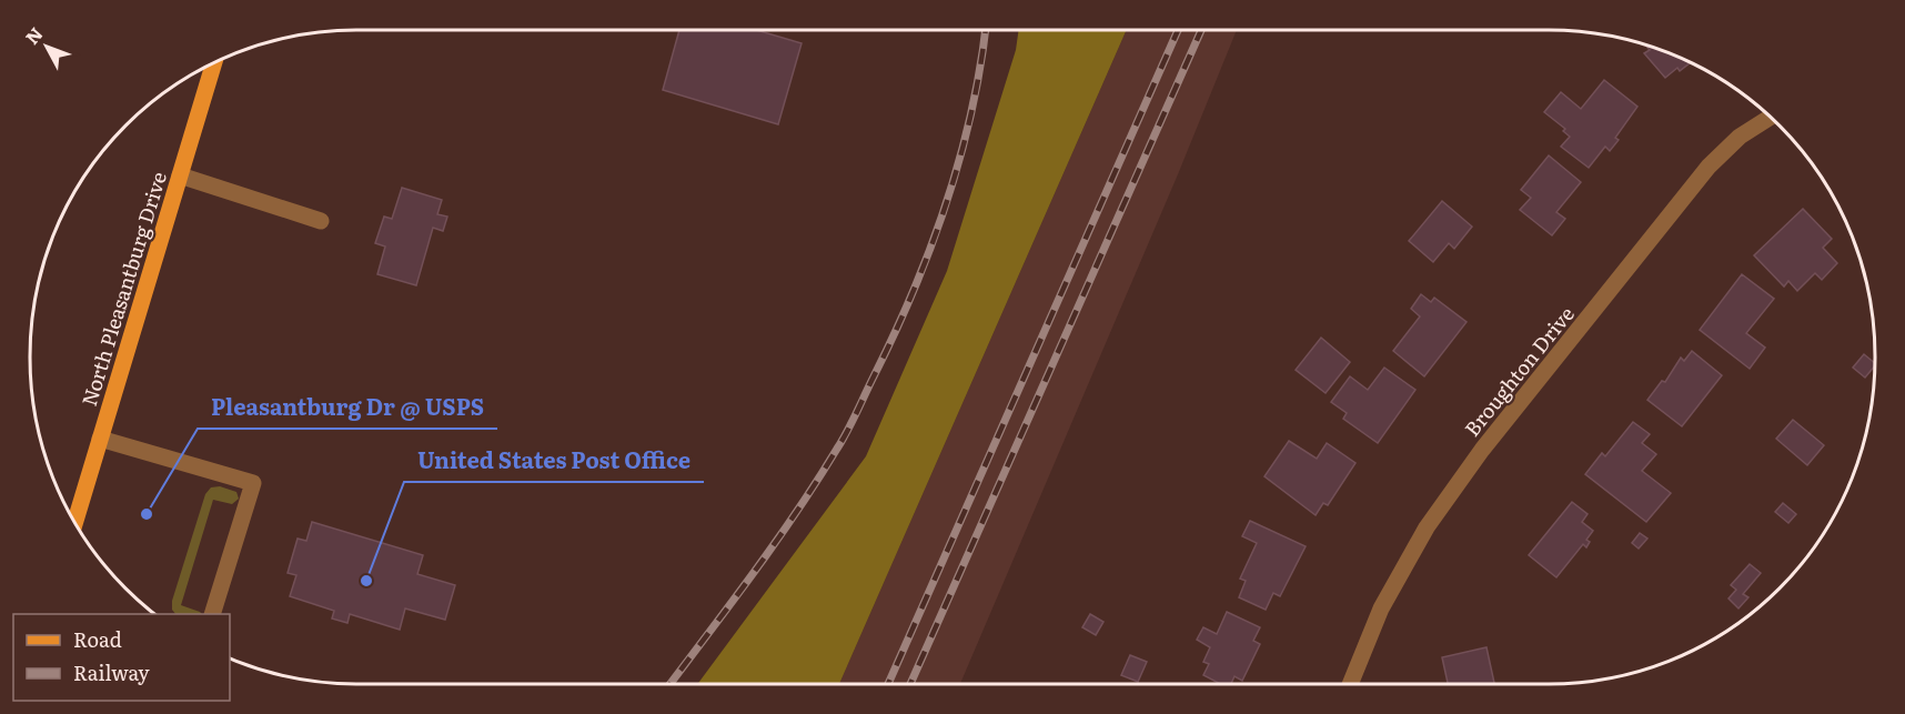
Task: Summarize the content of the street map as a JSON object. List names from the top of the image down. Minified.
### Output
{"streets":{"main road":["North Pleasantburg Drive"],"street":["Broughton Drive"]},"places":["Pleasantburg Dr @ USPS","United States Post Office"],"legend":["Road","Railway"],"north":"top left"}
